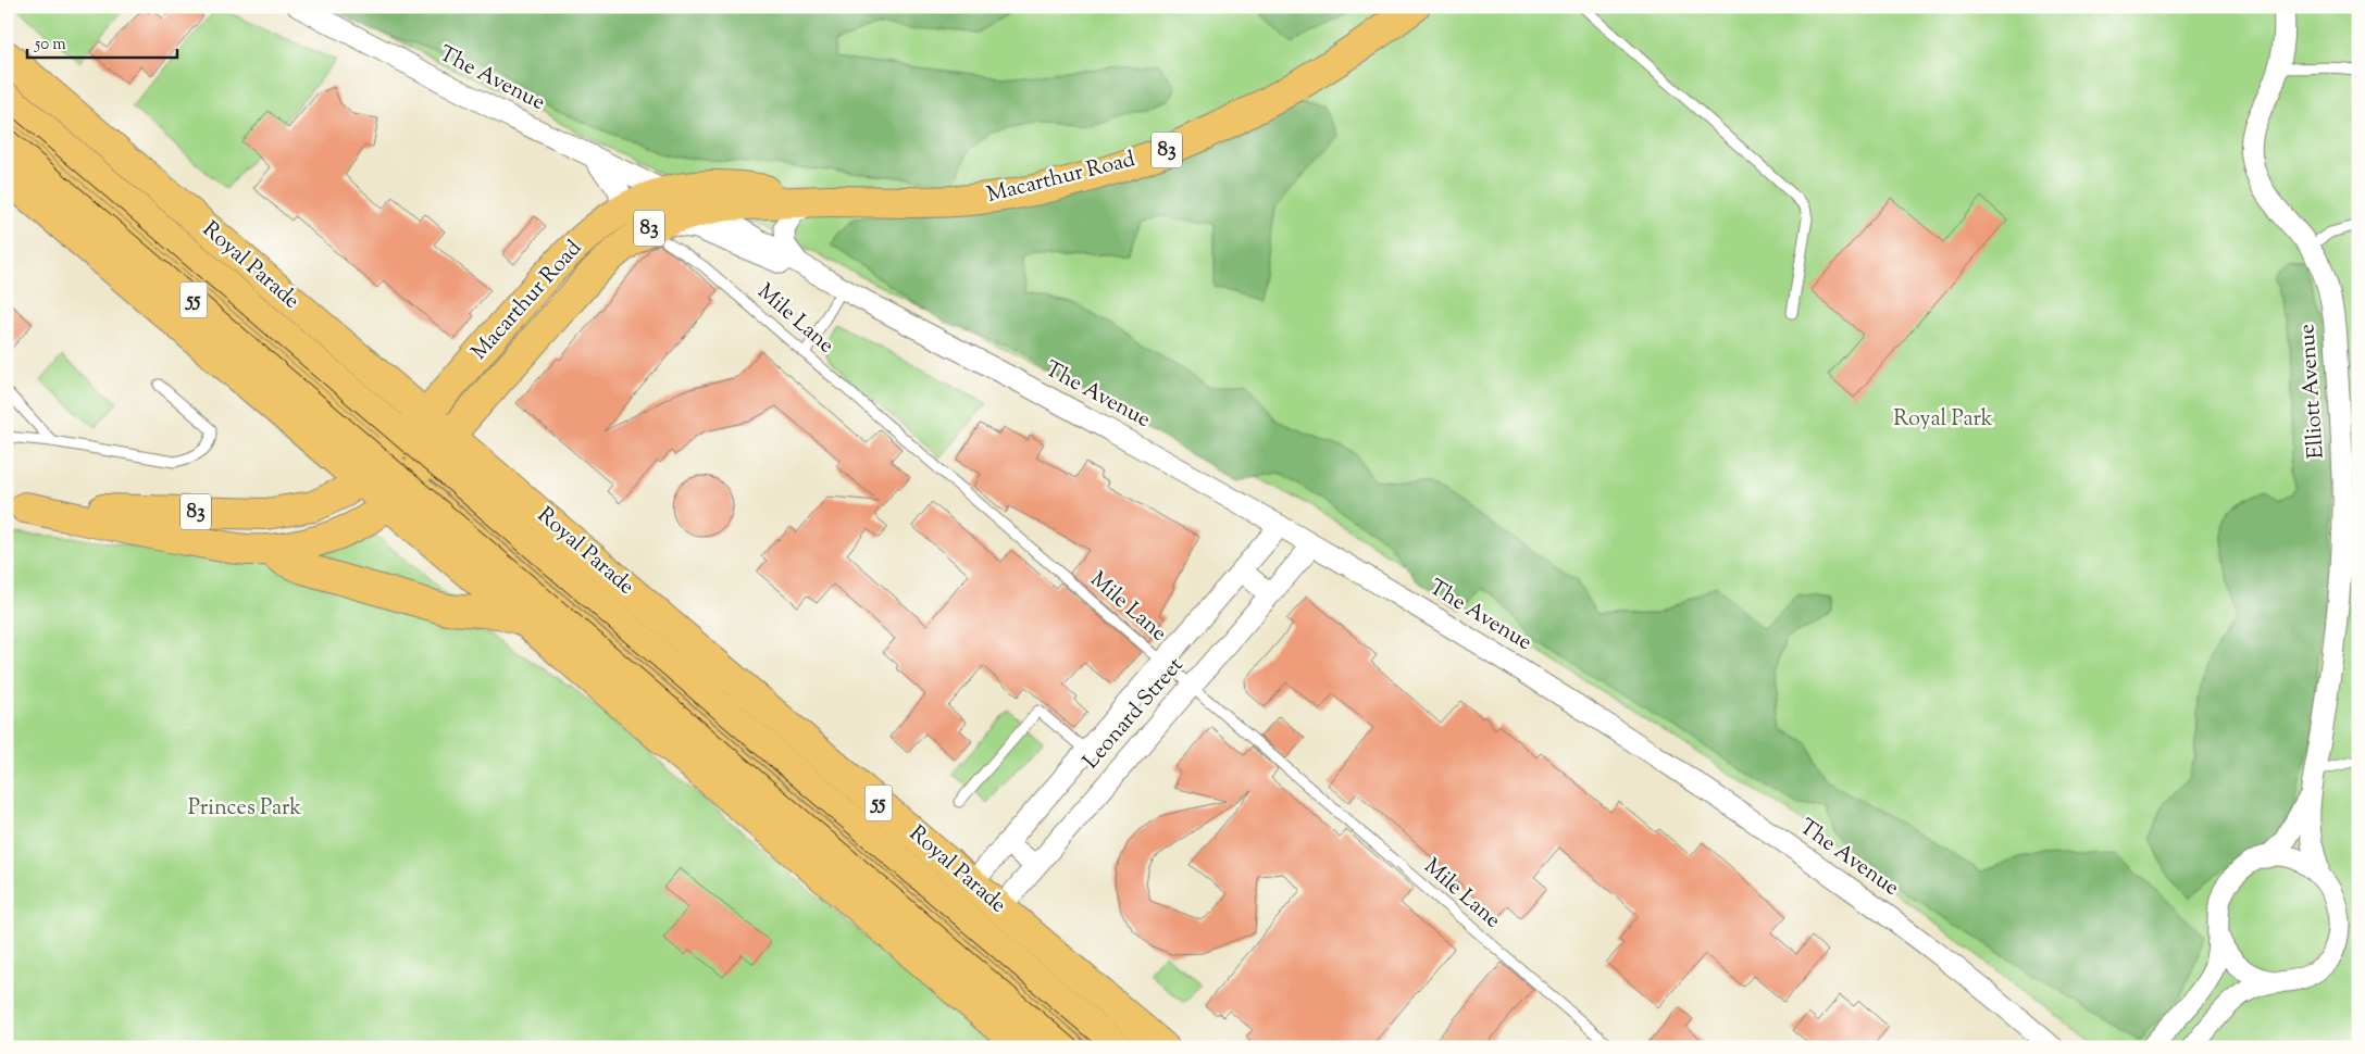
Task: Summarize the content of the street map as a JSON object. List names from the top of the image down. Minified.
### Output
{"streets":{"main road":["83","Macarthur Road","Royal Parade","55"],"street":["The Avenue","Elliott Avenue","Leonard Street"],"lane":["Mile Lane"]},"crossings":[["The Avenue","Macarthur Road"],["The Avenue","Mile Lane"],["The Avenue","Leonard Street"],["83","Macarthur Road"],["83","55"],["Macarthur Road","Royal Parade"],["Macarthur Road","55"],["Macarthur Road","Mile Lane"],["Royal Parade","Leonard Street"],["Mile Lane","Leonard Street"]],"parks":["Royal Park","Princes Park"],"scale_bar":"50 m"}
